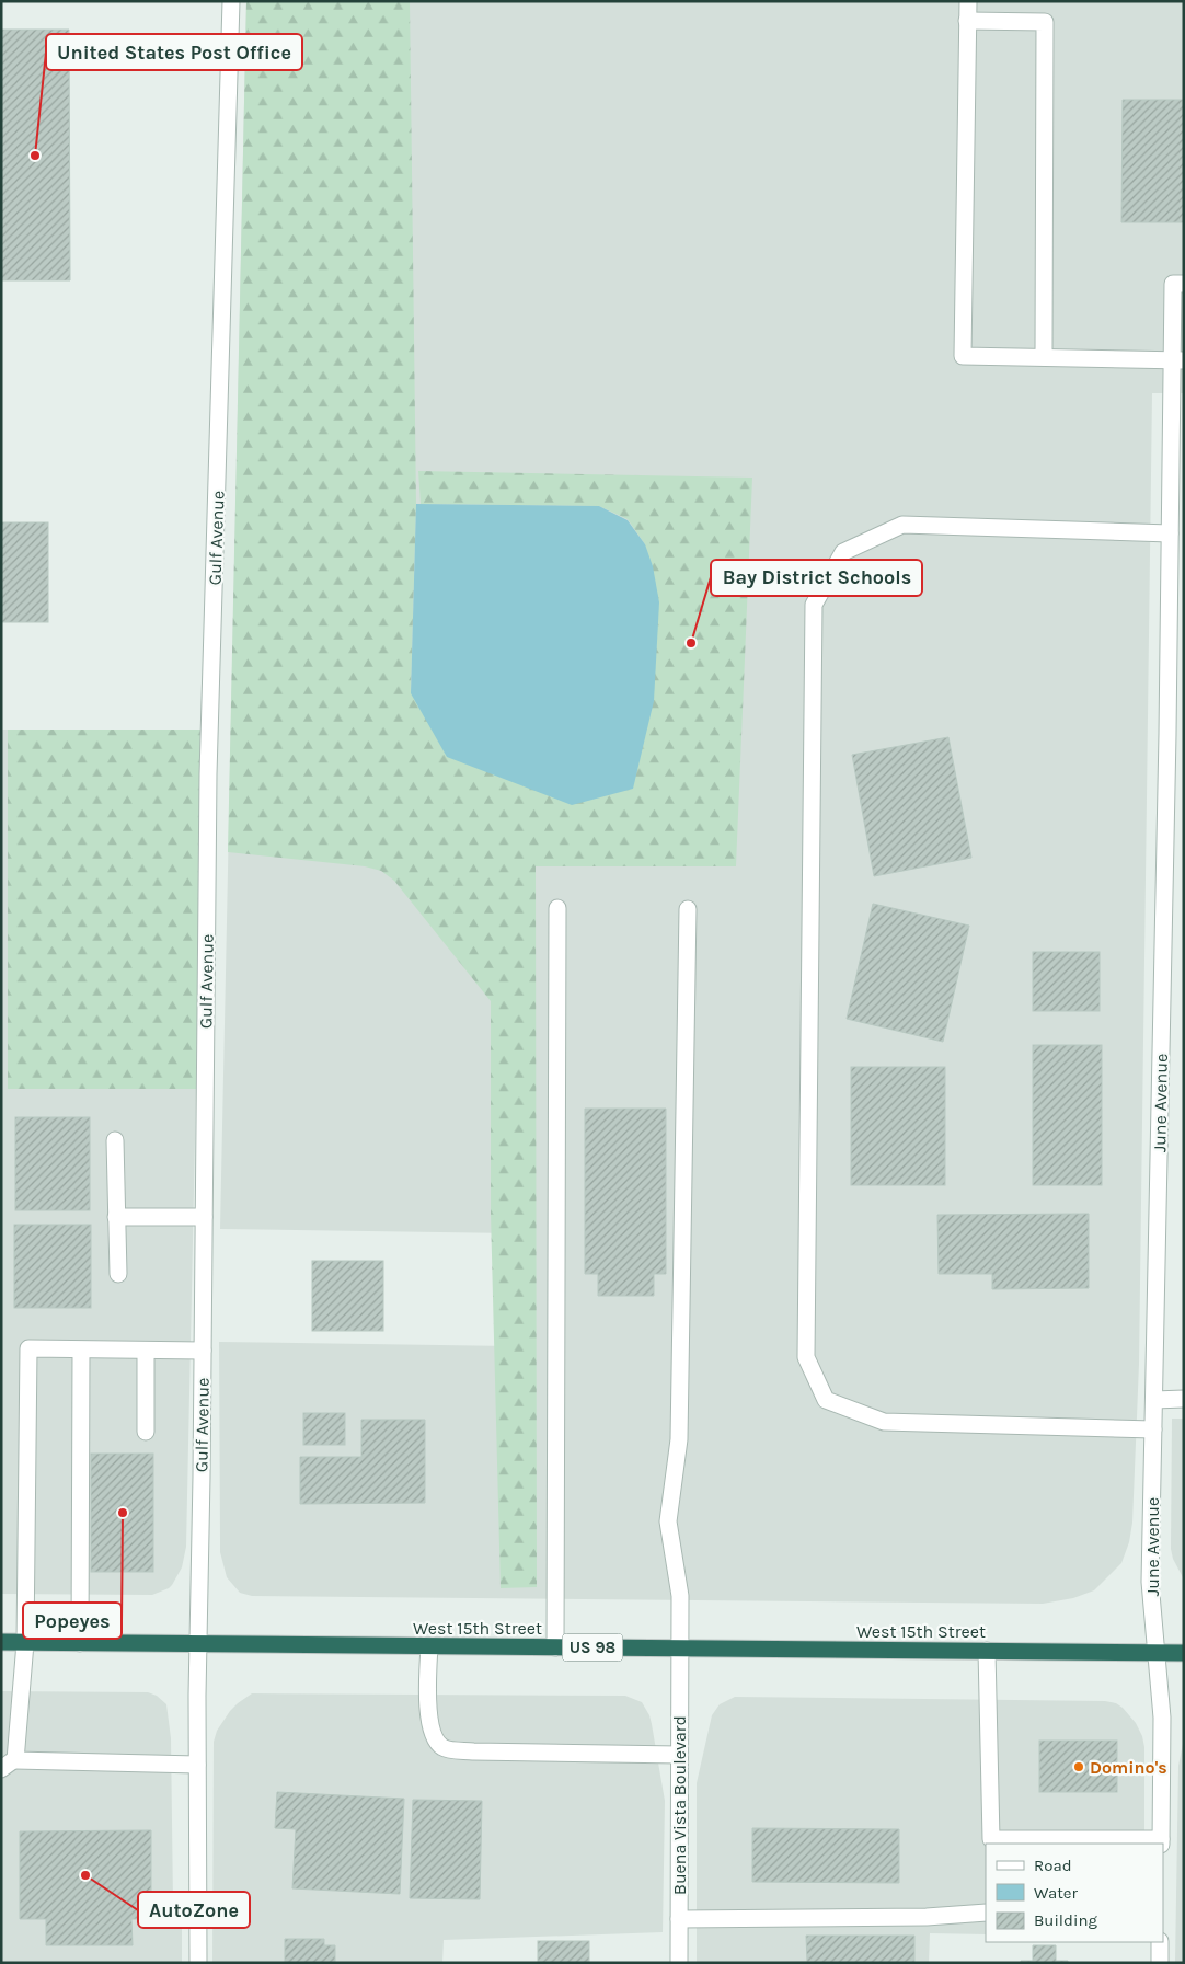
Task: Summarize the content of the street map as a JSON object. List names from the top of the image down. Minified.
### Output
{"streets":{"highway":["West 15th Street","US 98"],"street":["Gulf Avenue","June Avenue","Buena Vista Boulevard"]},"crossings":[["Gulf Avenue","West 15th Street"],["June Avenue","West 15th Street"],["West 15th Street","Buena Vista Boulevard"]],"places":["United States Post Office","Bay District Schools","Popeyes","Domino's","AutoZone"],"legend":["Road","Water","Building"]}
